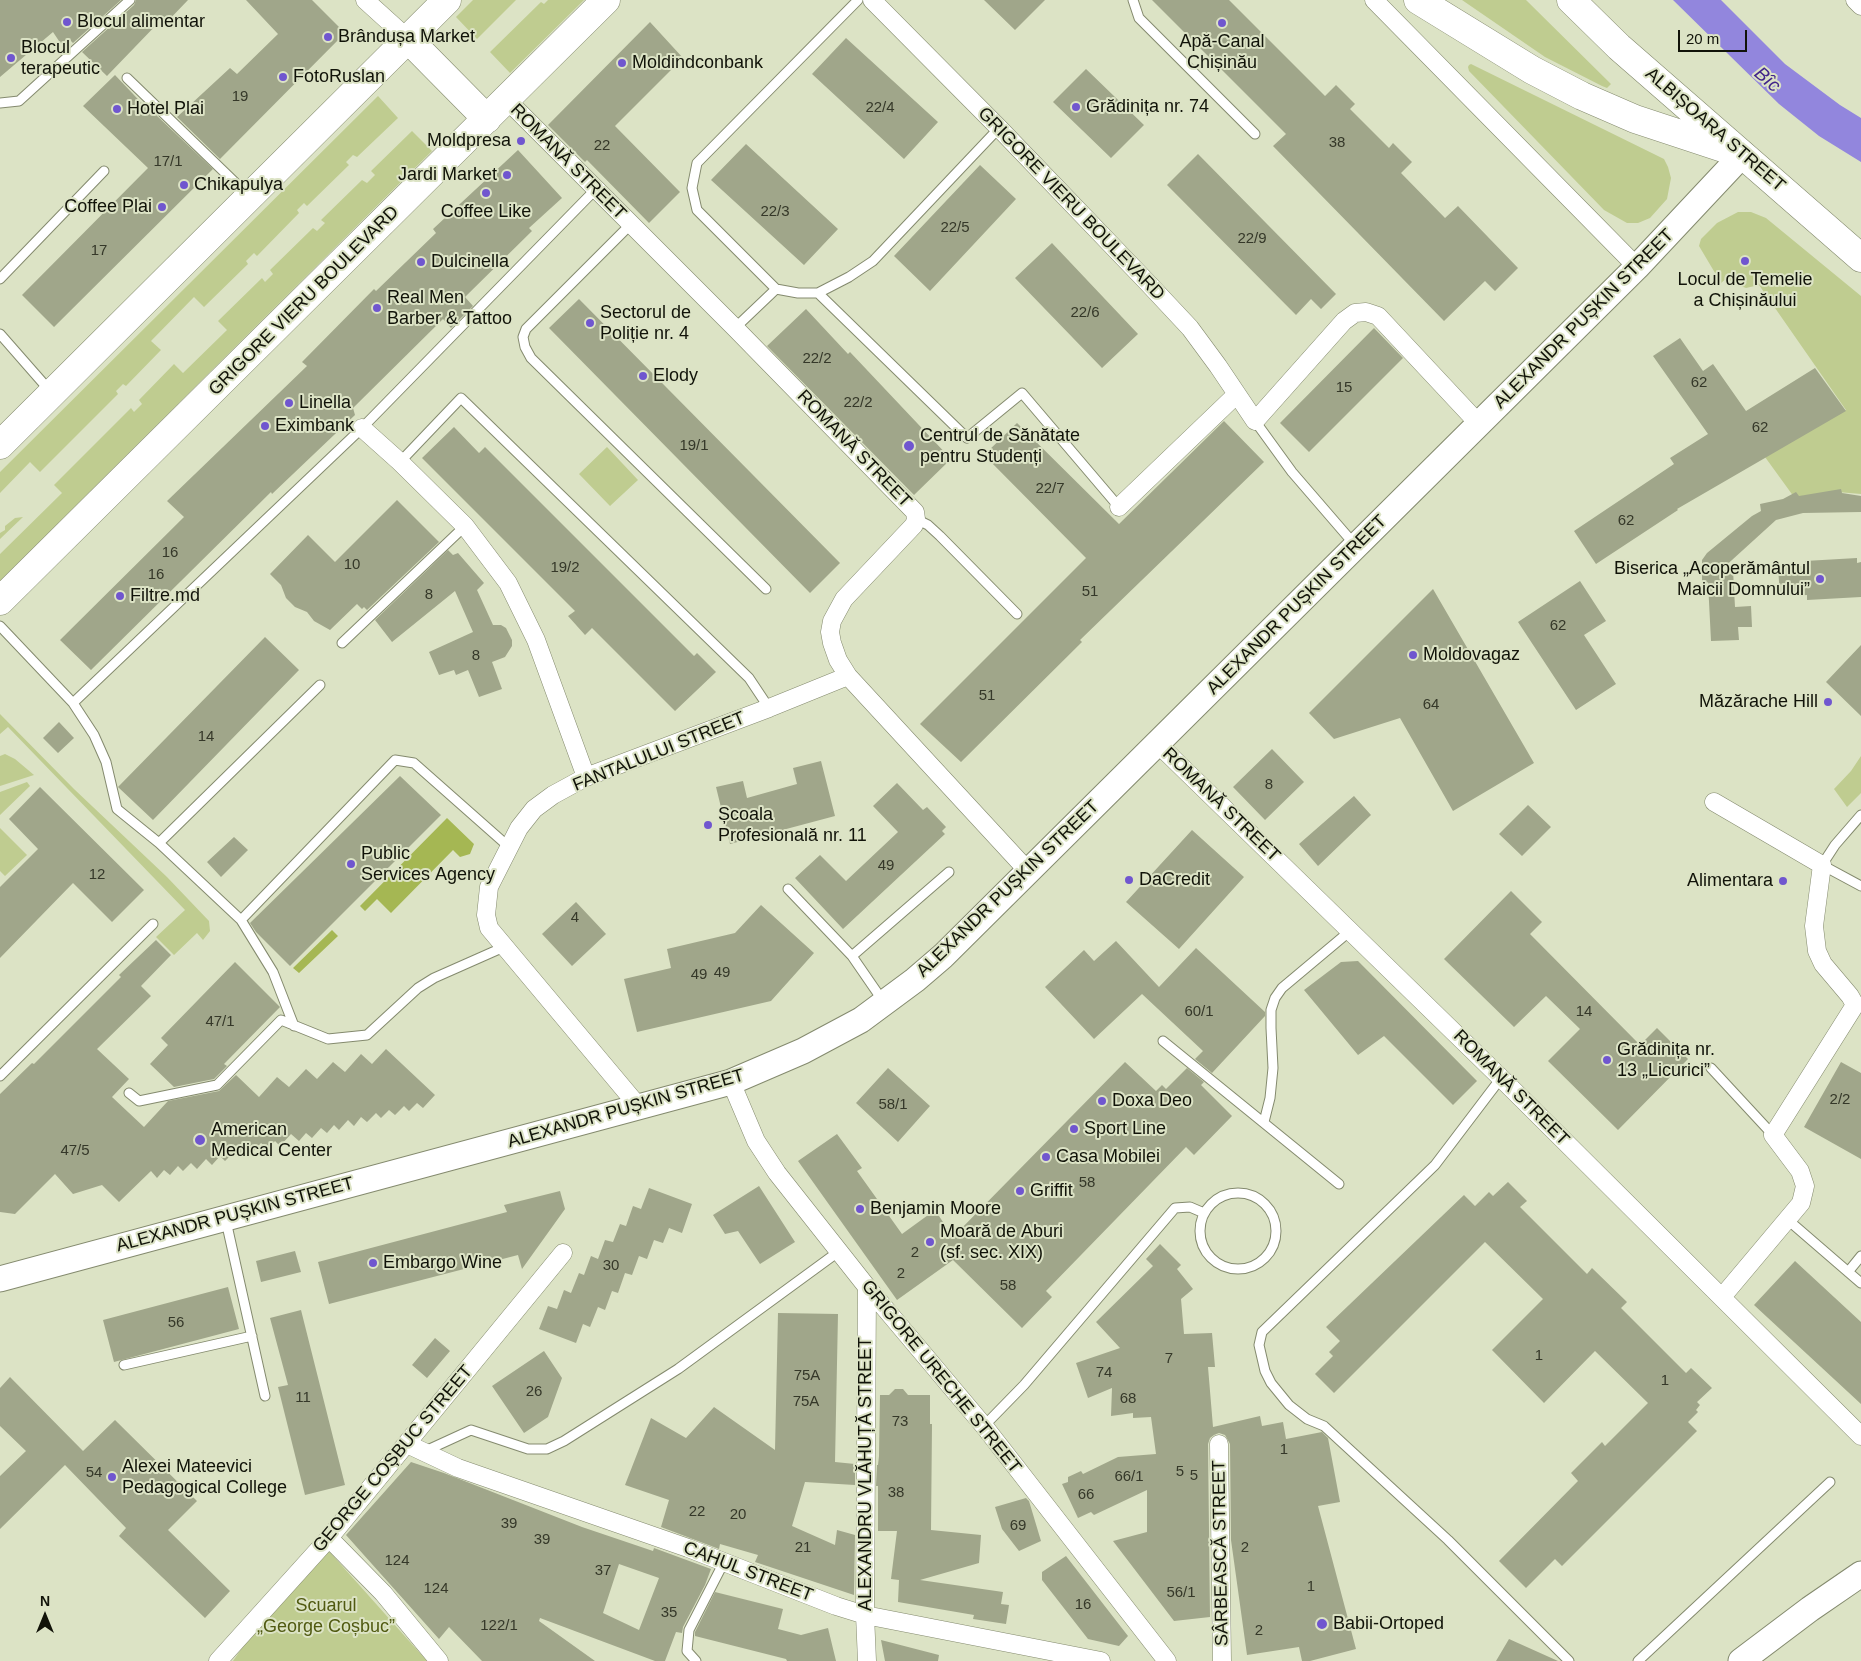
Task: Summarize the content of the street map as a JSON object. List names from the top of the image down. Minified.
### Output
{"streets":{"main road":["ALBIȘOARA STREET","GRIGORE VIERU BOULEVARD","ALEXANDR PUȘKIN STREET"],"street":["ROMANĂ STREET","FANTALULUI STREET","GRIGORE URECHE STREET","GEORGE COȘBUC STREET","ALEXANDRU VLĂHUȚĂ STREET","SÂRBEASCĂ STREET","CAHUL STREET"]},"crossings":[["ALBIȘOARA STREET","ALEXANDR PUȘKIN STREET"],["ROMANĂ STREET","GRIGORE VIERU BOULEVARD"],["ROMANĂ STREET","ALEXANDR PUȘKIN STREET"],["ROMANĂ STREET","FANTALULUI STREET"],["ALEXANDR PUȘKIN STREET","FANTALULUI STREET"],["ALEXANDR PUȘKIN STREET","GRIGORE URECHE STREET"],["GRIGORE URECHE STREET","ALEXANDRU VLĂHUȚĂ STREET"],["GEORGE COȘBUC STREET","CAHUL STREET"],["ALEXANDRU VLĂHUȚĂ STREET","CAHUL STREET"]],"water":["Bîc"],"parks":["Scuarul „George Coșbuc”"],"places":["Blocul alimentar","Apă-Canal Chișinău","Brândușa Market","Blocul terapeutic","Moldindconbank","FotoRuslan","Grădinița nr. 74","Hotel Plai","Moldpresa","Jardi Market","Chikapulya","Coffee Like","Coffee Plai","Locul de Temelie a Chișinăului","Dulcinella","Real Men Barber & Tattoo","Sectorul de Poliție nr. 4","Elody","Linella","Eximbank","Centrul de Sănătate pentru Studenți","Biserica „Acoperământul Maicii Domnului”","Filtre.md","Moldovagaz","Măzărache Hill","Școala Profesională nr. 11","Public Services Agency","DaCredit","Alimentara","Grădinița nr. 13 „Licurici”","Doxa Deo","Sport Line","American Medical Center","Casa Mobilei","Griffit","Benjamin Moore","Moară de Aburi (sf. sec. XIX)","Embargo Wine","Alexei Mateevici Pedagogical College","Babii-Ortoped"],"house_numbers":["19","22/4","38","22","17/1","22/3","22/5","22/9","17","22/6","22/2","62","15","22/2","62","19/1","22/7","62","16","10","19/2","16","51","8","62","8","51","64","14","8","49","12","4","49","49","60/1","14","47/1","2/2","58/1","47/5","58","2","30","2","58","56","1","7","74","75A","1","26","11","68","75A","73","1","5","54","5","66/1","38","66","22","20","39","69","39","21","2","124","37","1","124","56/1","16","35","122/1","2"],"scale_bar":"20 m","north":"top"}
